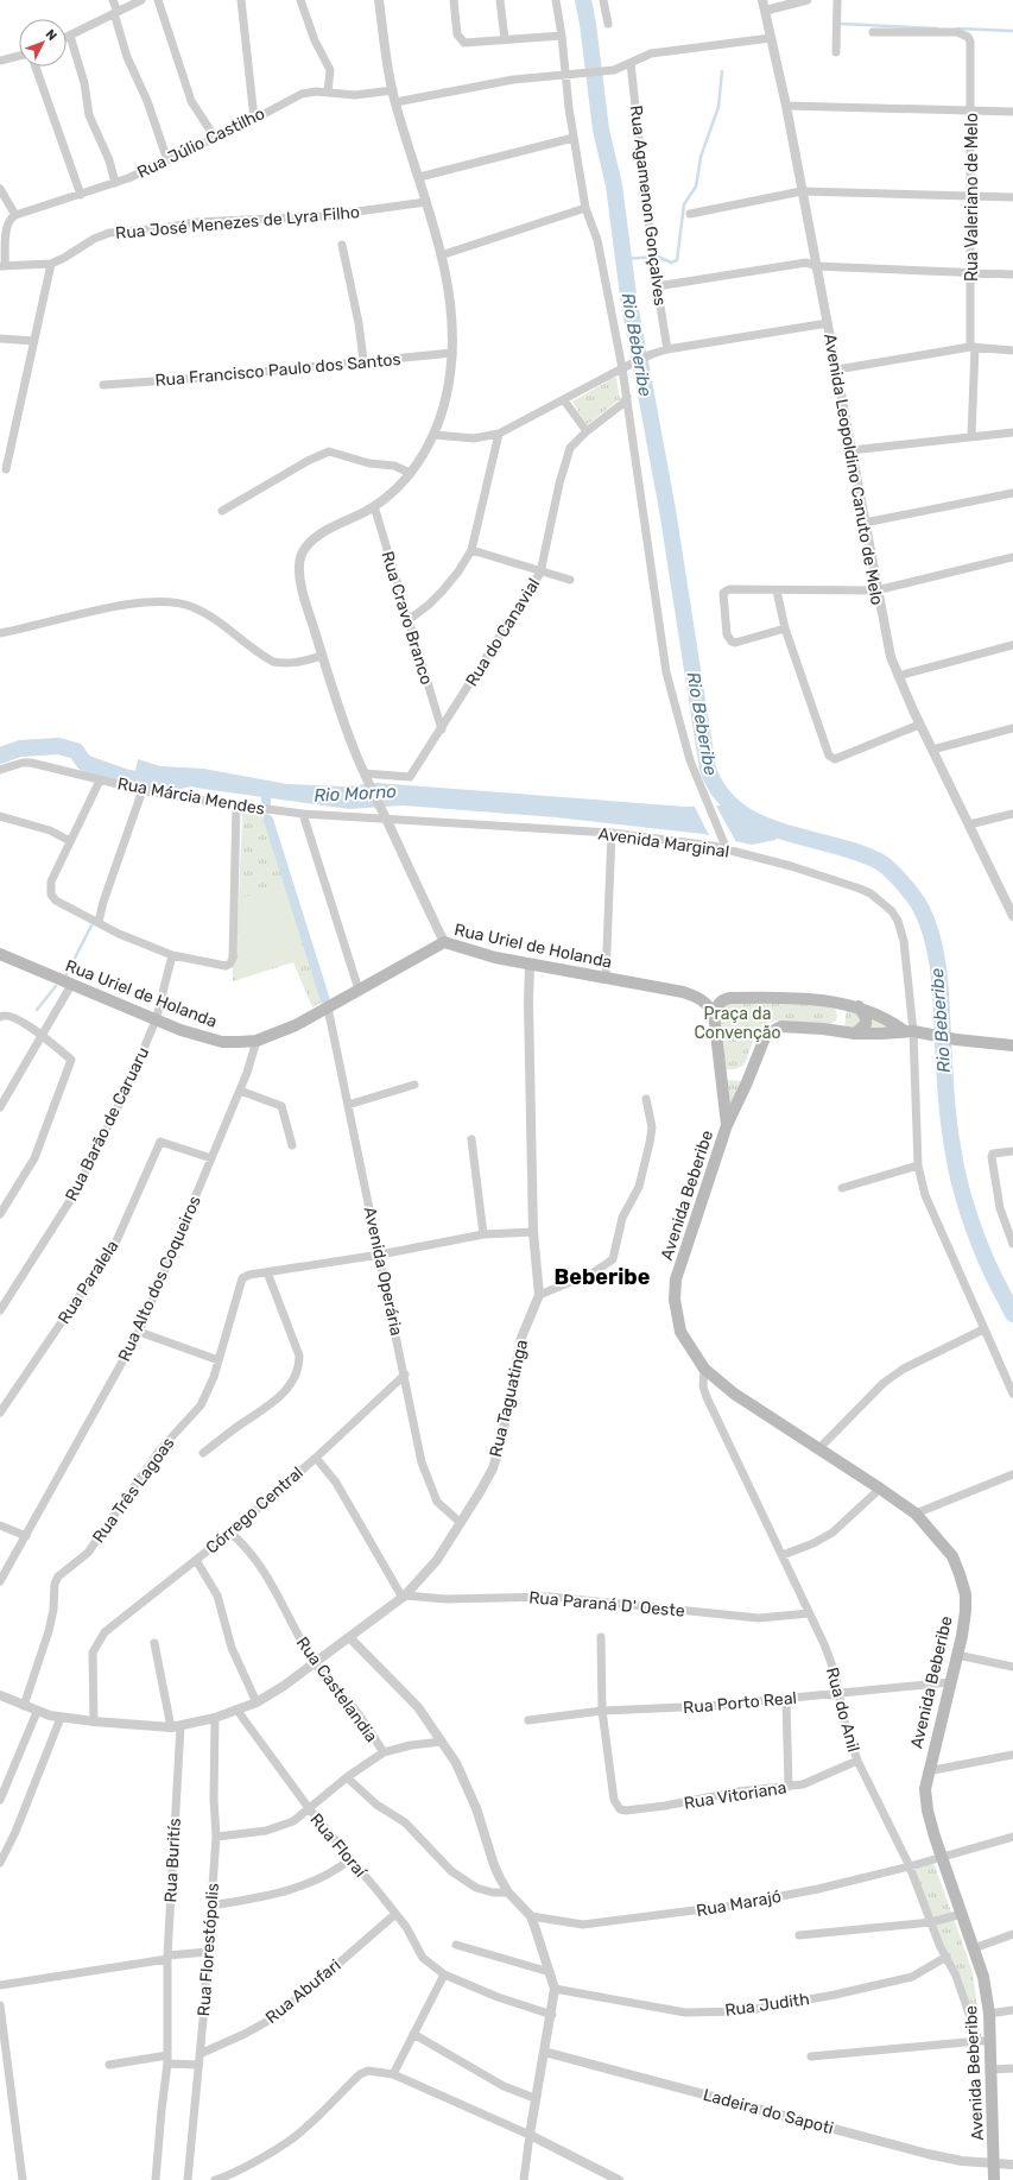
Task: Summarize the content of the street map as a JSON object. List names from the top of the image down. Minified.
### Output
{"streets":{"main road":["Rua Uriel de Holanda","Avenida Beberibe"],"street":["Rua Júlio Castilho","Rua Valeriano de Melo","Rua Agamenon Gonçalves","Rua José Menezes de Lyra Filho","Rua Francisco Paulo dos Santos","Avenida Leopoldino Canuto de Melo","Rua Cravo Branco","Rua do Canavial","Rua Márcia Mendes","Avenida Marginal","Rua Barão de Caruaru","Avenida Operária","Rua Alto dos Coqueiros","Rua Paralela","Rua Taguatinga","Rua Três Lagoas","Córrego Central","Rua Paraná D' Oeste","Rua Castelandia","Rua Porto Real","Rua do Anil","Rua Vitoriana","Rua Floraí","Rua Buritís","Rua Marajó","Rua Florestópolis","Rua Abufari","Rua Judith","Ladeira do Sapoti"]},"crossings":[["Rua Cravo Branco","Rua do Canavial"],["Rua Márcia Mendes","Avenida Marginal"],["Rua Uriel de Holanda","Rua Barão de Caruaru"],["Rua Uriel de Holanda","Avenida Beberibe"],["Rua Uriel de Holanda","Avenida Operária"],["Rua Uriel de Holanda","Rua Alto dos Coqueiros"],["Rua Uriel de Holanda","Rua Taguatinga"],["Avenida Beberibe","Rua Porto Real"],["Avenida Beberibe","Rua do Anil"],["Avenida Beberibe","Rua Marajó"],["Avenida Beberibe","Ladeira do Sapoti"],["Avenida Operária","Rua Taguatinga"],["Avenida Operária","Córrego Central"],["Rua Alto dos Coqueiros","Rua Paralela"],["Rua Taguatinga","Rua Três Lagoas"],["Rua Taguatinga","Córrego Central"],["Rua Taguatinga","Rua Paraná D' Oeste"],["Rua Taguatinga","Rua Castelandia"],["Rua Taguatinga","Rua Floraí"],["Rua Taguatinga","Rua Buritís"],["Rua Taguatinga","Rua Florestópolis"],["Córrego Central","Rua Castelandia"],["Rua Paraná D' Oeste","Rua do Anil"],["Rua Porto Real","Rua do Anil"],["Rua Porto Real","Rua Vitoriana"],["Rua do Anil","Rua Vitoriana"],["Rua do Anil","Rua Marajó"],["Rua do Anil","Rua Judith"],["Rua Floraí","Rua Abufari"],["Rua Florestópolis","Rua Abufari"]],"districts":["Beberibe"],"water":["Rio Beberibe","Rio Morno"],"parks":["Praça da Convenção"],"north":"top right"}
